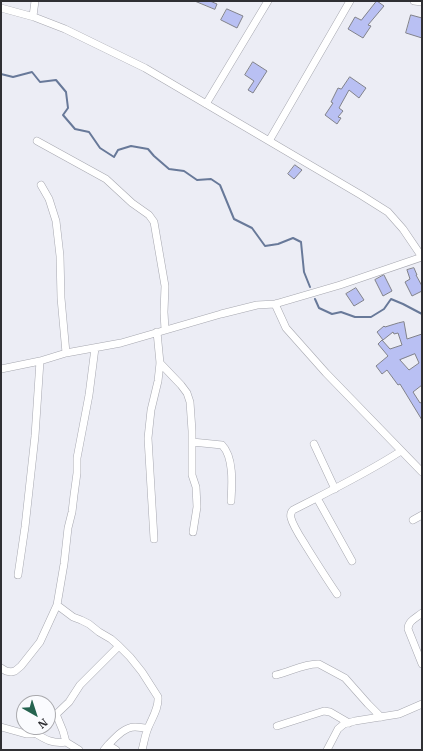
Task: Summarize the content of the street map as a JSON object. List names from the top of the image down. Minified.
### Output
{"north":"bottom right"}
